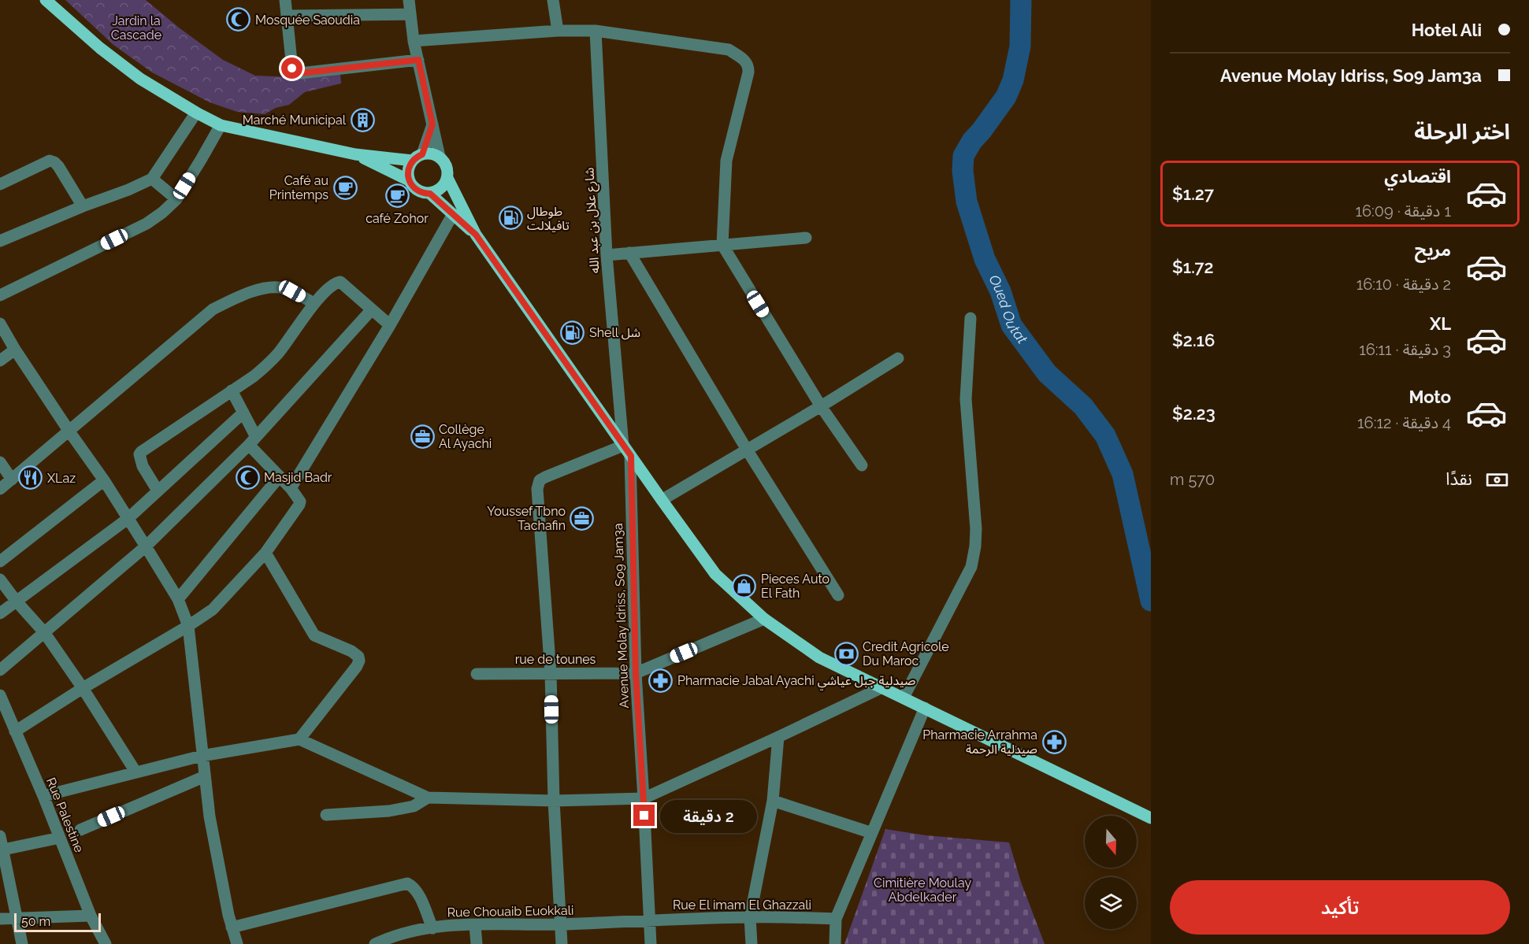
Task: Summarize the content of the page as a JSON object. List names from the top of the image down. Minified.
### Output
{"streets":{"street":["شارع علال بن عبد الله","Avenue Molay Idriss, So9 Jam3a","rue de tounes","Rue Palestine","Rue El imam El Ghazzali","Rue Chouaib Euokkali"]},"crossings":[["Avenue Molay Idriss, So9 Jam3a","rue de tounes"],["Avenue Molay Idriss, So9 Jam3a","Rue El imam El Ghazzali"],["Avenue Molay Idriss, So9 Jam3a","Rue Chouaib Euokkali"],["Rue El imam El Ghazzali","Rue Chouaib Euokkali"]],"water":["Oued Outat"],"parks":["Jardin la Cascade","Cimitière Moulay Abdelkader"],"places":{"mosque":["Mosquée Saoudia","Masjid Badr"],"building":["Marché Municipal"],"cafe":["Café au Printemps","café Zohor"],"fuel station":["طوطال تافيلالت","Shell شل"],"office":["Collège Al Ayachi","Youssef Tbno Tachafin"],"restaurant":["XLaz"],"shop":["Pieces Auto El Fath"],"bank":["Credit Agricole Du Maroc"],"pharmacy":["Pharmacie Jabal Ayachi صيدلية جبل عياشي","Pharmacie Arrahma صيدلية الرحمة"]},"scale_bar":"50 m","north":"bottom","page":{"banner":["Hotel Ali","Avenue Molay Idriss, So9 Jam3a"],"heading":"اختر الرحلة","list":[{"name":"اقتصادي","note":"1 دقيقة · 16:09","value":"$1.27"},{"name":"مريح","note":"2 دقيقة · 16:10","value":"$1.72"},{"name":"XL","note":"3 دقيقة · 16:11","value":"$2.16"},{"name":"Moto","note":"4 دقيقة · 16:12","value":"$2.23"}],"pay":["نقدًا","570 m"],"bubble":"2 دقيقة","buttons":"تأكيد","scale":"50 m"}}
